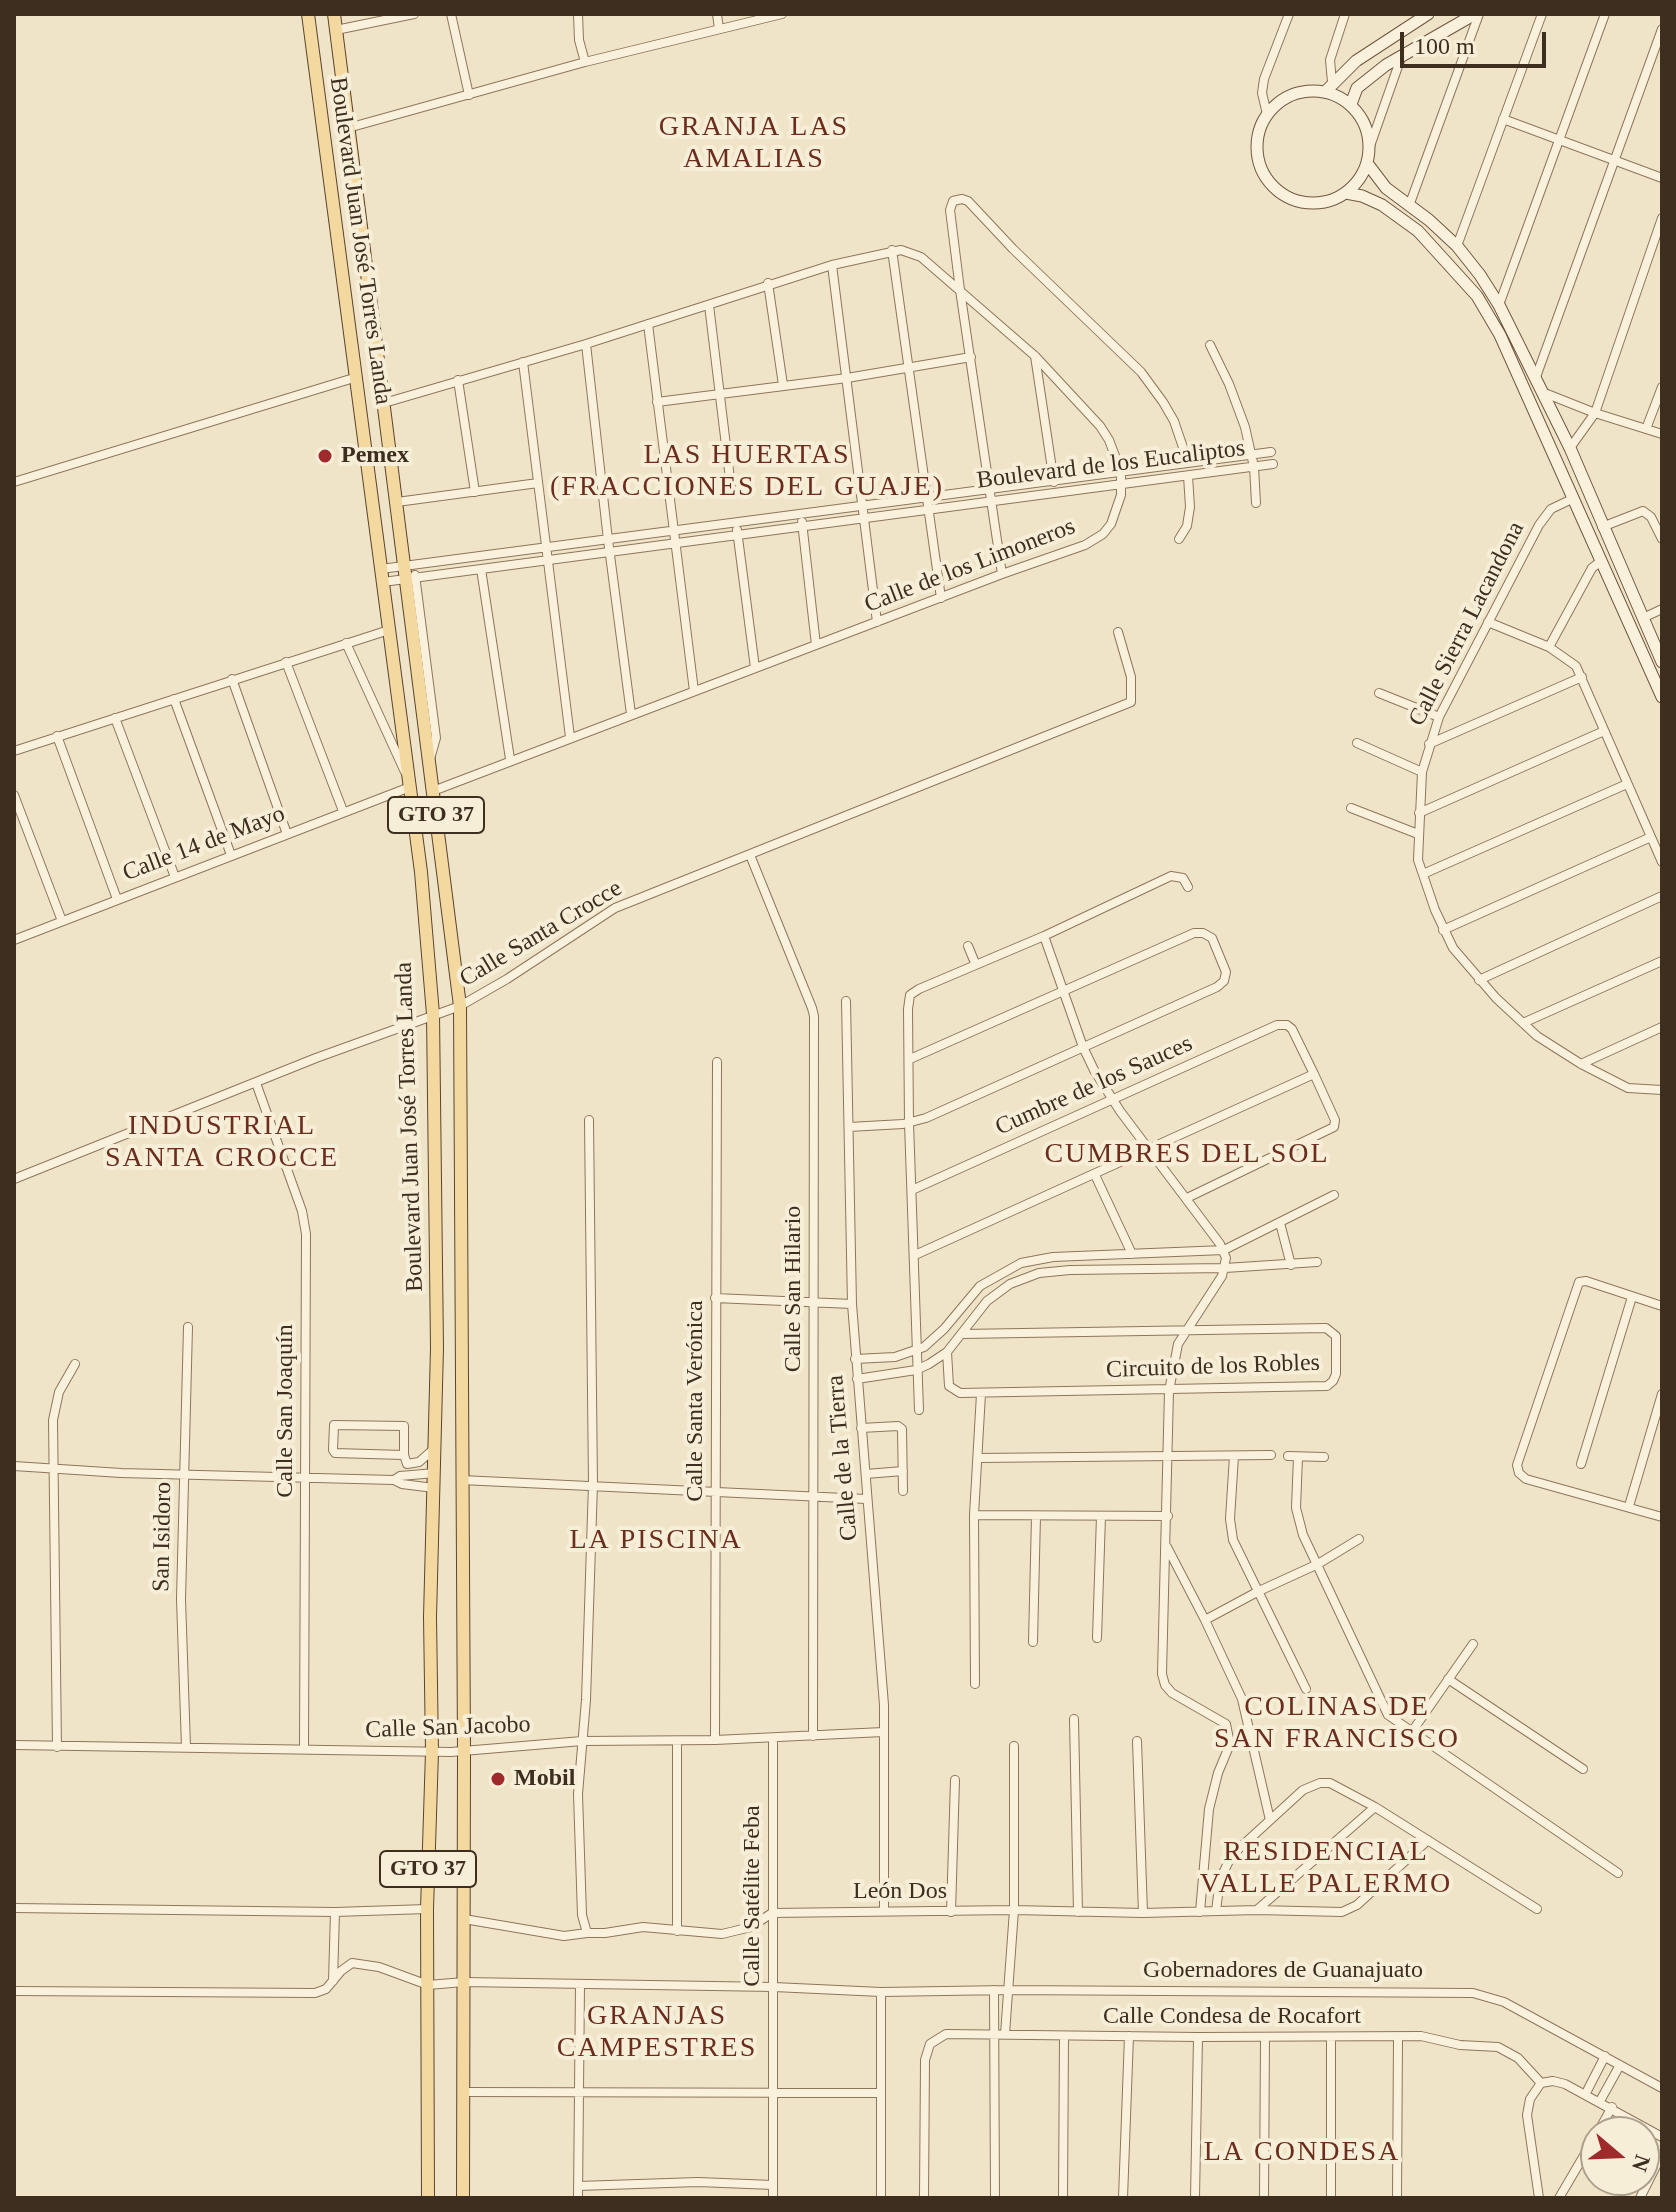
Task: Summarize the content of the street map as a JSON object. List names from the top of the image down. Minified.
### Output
{"streets":{"main road":["Boulevard Juan José Torres Landa","GTO 37"],"street":["Boulevard de los Eucaliptos","Calle de los Limoneros","Calle Sierra Lacandona","Calle 14 de Mayo","Calle Santa Crocce","Cumbre de los Sauces","Calle San Hilario","Circuito de los Robles","Calle Santa Verónica","Calle San Joaquín","Calle de la Tierra","San Isidoro","Calle San Jacobo","León Dos","Calle Satélite Feba","Gobernadores de Guanajuato","Calle Condesa de Rocafort"]},"crossings":[["Boulevard Juan José Torres Landa","Boulevard de los Eucaliptos"],["Boulevard Juan José Torres Landa","Calle de los Limoneros"],["Boulevard Juan José Torres Landa","Calle 14 de Mayo"],["Boulevard Juan José Torres Landa","Calle Santa Crocce"],["Boulevard Juan José Torres Landa","Calle San Jacobo"],["Boulevard Juan José Torres Landa","León Dos"],["Boulevard Juan José Torres Landa","Gobernadores de Guanajuato"],["Boulevard de los Eucaliptos","Calle de los Limoneros"],["Calle Santa Crocce","Calle San Hilario"],["Calle Santa Crocce","Calle San Joaquín"],["Calle San Hilario","Calle San Jacobo"],["Calle Santa Verónica","Calle San Jacobo"],["Calle San Joaquín","Calle San Jacobo"],["Calle de la Tierra","Calle San Jacobo"],["Calle de la Tierra","León Dos"],["San Isidoro","Calle San Jacobo"],["Calle San Jacobo","Calle Satélite Feba"],["León Dos","Calle Satélite Feba"],["Calle Satélite Feba","Gobernadores de Guanajuato"]],"districts":["GRANJA LAS AMALIAS","LAS HUERTAS (FRACCIONES DEL GUAJE)","INDUSTRIAL SANTA CROCCE","CUMBRES DEL SOL","LA PISCINA","COLINAS DE SAN FRANCISCO","RESIDENCIAL VALLE PALERMO","GRANJAS CAMPESTRES","LA CONDESA"],"places":["Pemex","Mobil"],"scale_bar":"100 m","north":"right"}
